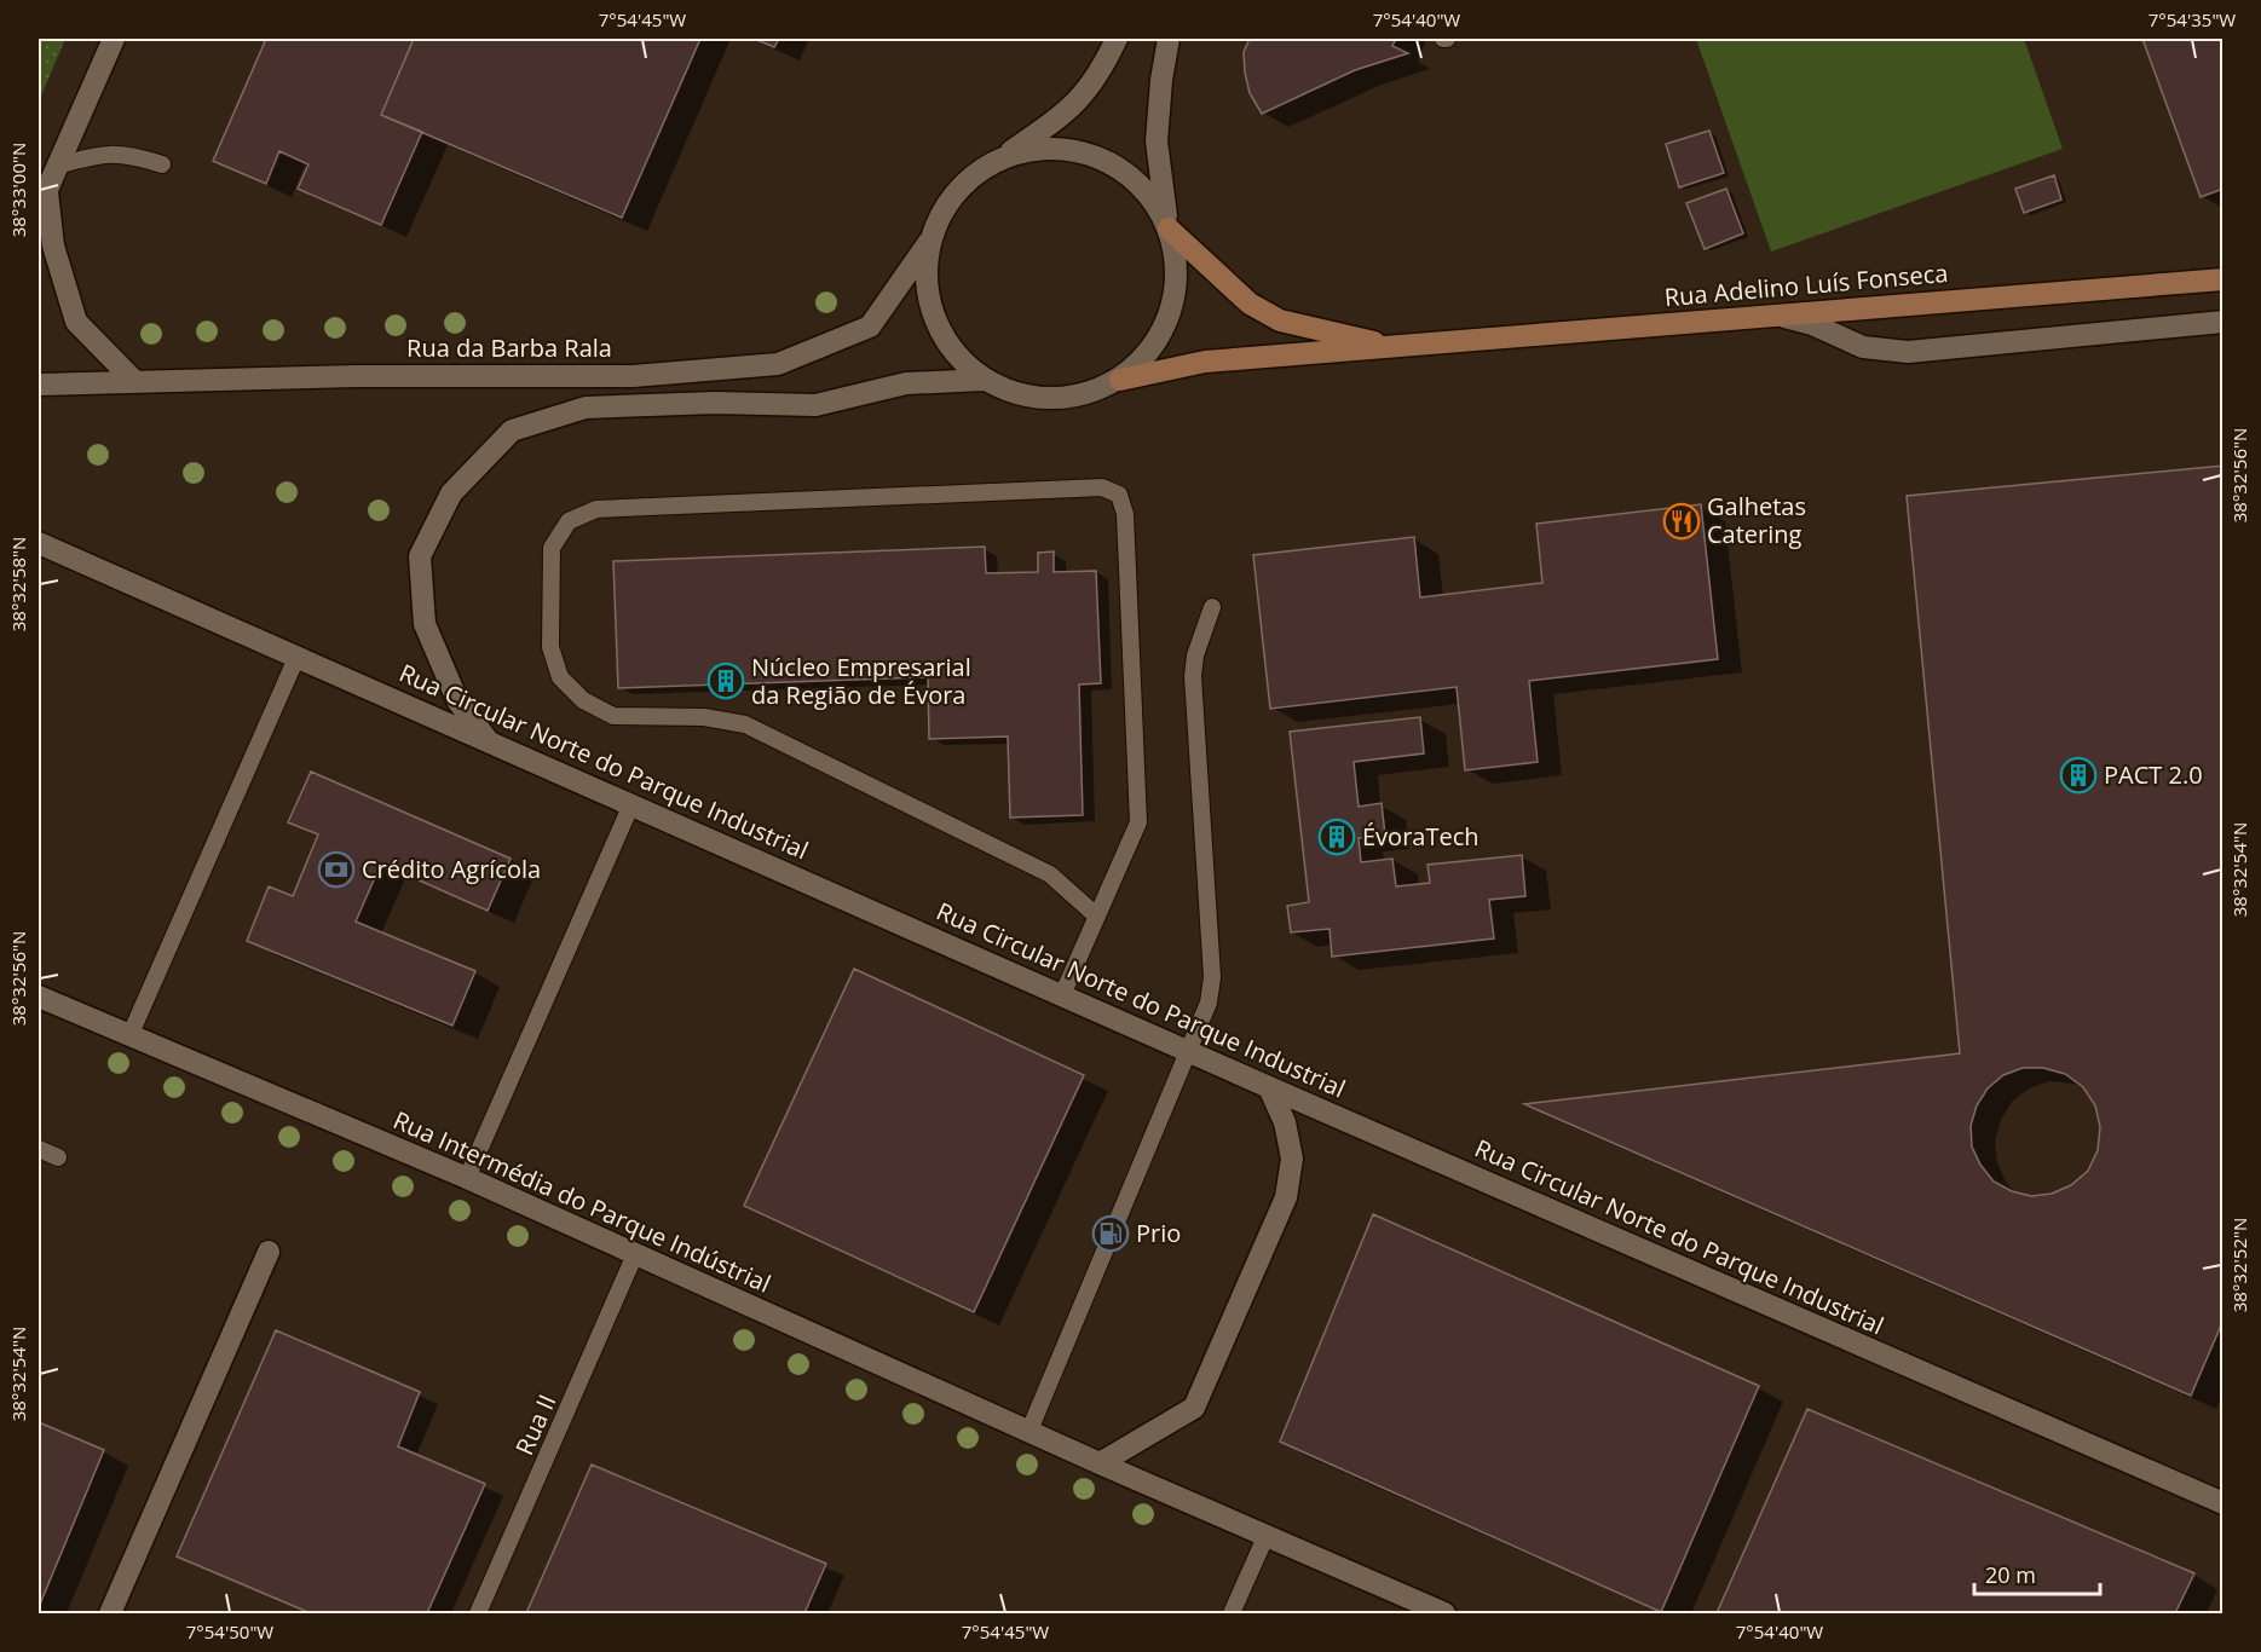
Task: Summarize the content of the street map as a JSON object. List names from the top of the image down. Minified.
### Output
{"streets":{"street":["Rua Adelino Luís Fonseca","Rua da Barba Rala","Rua Circular Norte do Parque Industrial","Rua Intermédia do Parque Indústrial"],"lane":["Rua II"]},"crossings":[["Rua Adelino Luís Fonseca","Rua da Barba Rala"],["Rua Intermédia do Parque Indústrial","Rua II"]],"places":{"restaurant":["Galhetas Catering"],"building":["Núcleo Empresarial da Região de Évora","PACT 2.0","ÉvoraTech"],"bank":["Crédito Agrícola"],"fuel station":["Prio"]},"scale_bar":"20 m","coordinates":["7°54'45\"W","7°54'40\"W","7°54'35\"W","38°33'00\"N","38°32'56\"N","38°32'58\"N","38°32'54\"N","38°32'52\"N","7°54'50\"W"]}
